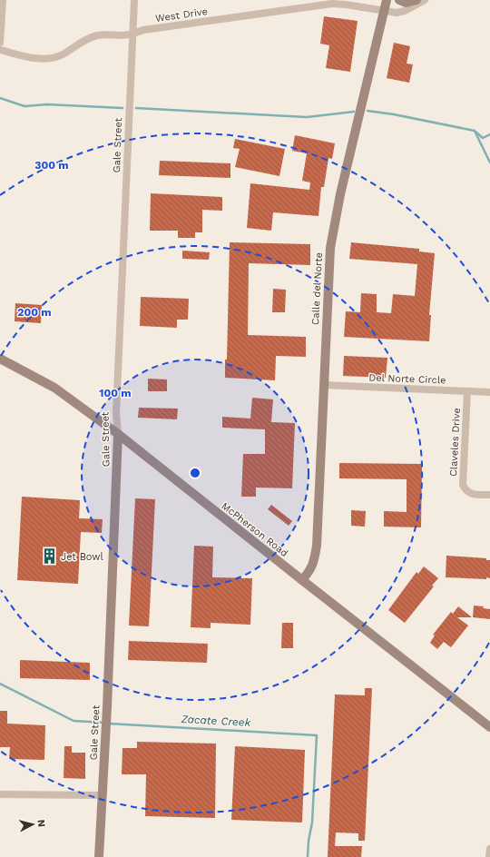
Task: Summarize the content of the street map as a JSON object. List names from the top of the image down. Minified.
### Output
{"streets":{"street":["West Drive","Gale Street","Calle del Norte","Del Norte Circle","Claveles Drive","McPherson Road"]},"crossings":[["West Drive","Gale Street"],["West Drive","Calle del Norte"],["Gale Street","McPherson Road"],["Calle del Norte","Del Norte Circle"],["Calle del Norte","McPherson Road"],["Del Norte Circle","Claveles Drive"]],"water":["Zacate Creek"],"places":{"building":["Jet Bowl"]},"north":"right","rings":["300 m","200 m","100 m"]}
